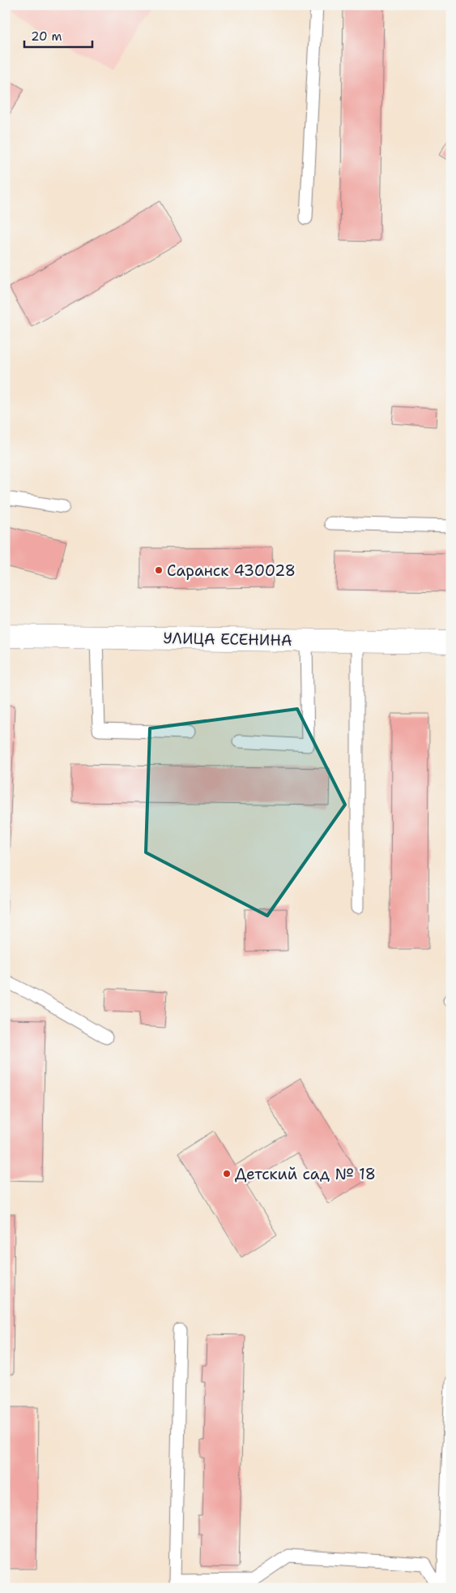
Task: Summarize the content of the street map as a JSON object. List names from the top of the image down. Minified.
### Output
{"streets":{"street":["УЛИЦА ЕСЕНИНА"]},"places":["Саранск 430028","Детский сад № 18"],"scale_bar":"20 m"}
